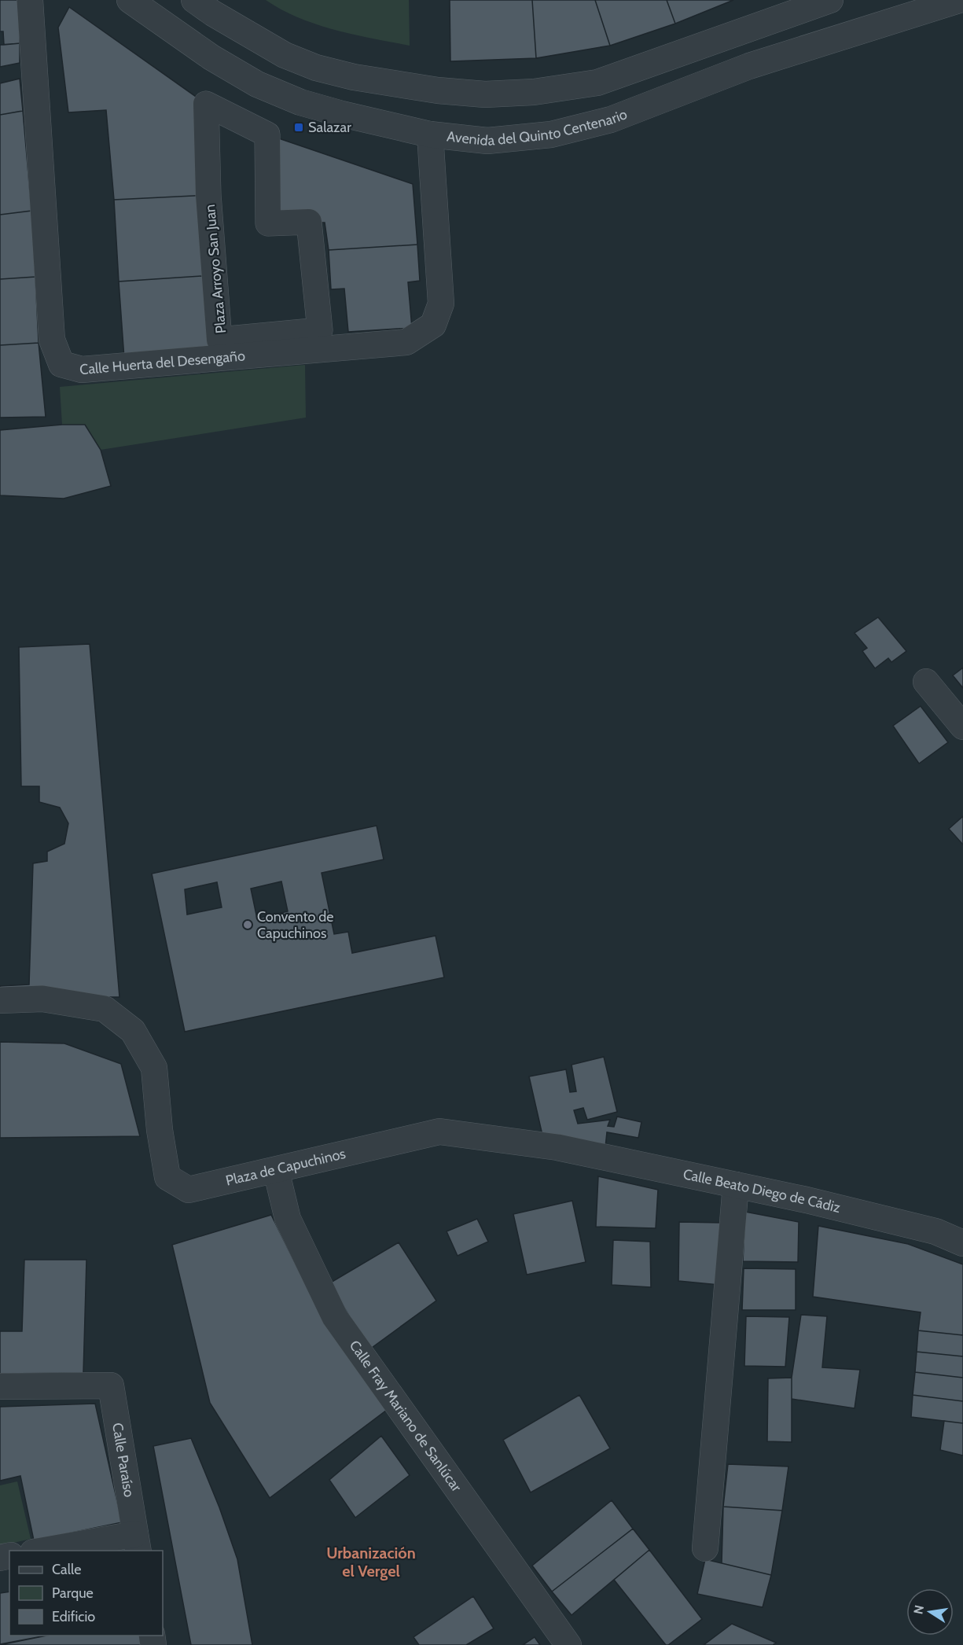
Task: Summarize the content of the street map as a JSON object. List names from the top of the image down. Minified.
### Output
{"streets":{"street":["Avenida del Quinto Centenario","Plaza Arroyo San Juan","Calle Huerta del Desengaño","Plaza de Capuchinos","Calle Beato Diego de Cádiz","Calle Fray Mariano de Sanlúcar","Calle Paraíso"]},"crossings":[["Avenida del Quinto Centenario","Calle Huerta del Desengaño"],["Plaza de Capuchinos","Calle Beato Diego de Cádiz"],["Plaza de Capuchinos","Calle Fray Mariano de Sanlúcar"]],"districts":["Urbanización el Vergel"],"places":{"transit":["Salazar"],"other":["Convento de Capuchinos"]},"legend":["Calle","Parque","Edificio"],"north":"left"}
